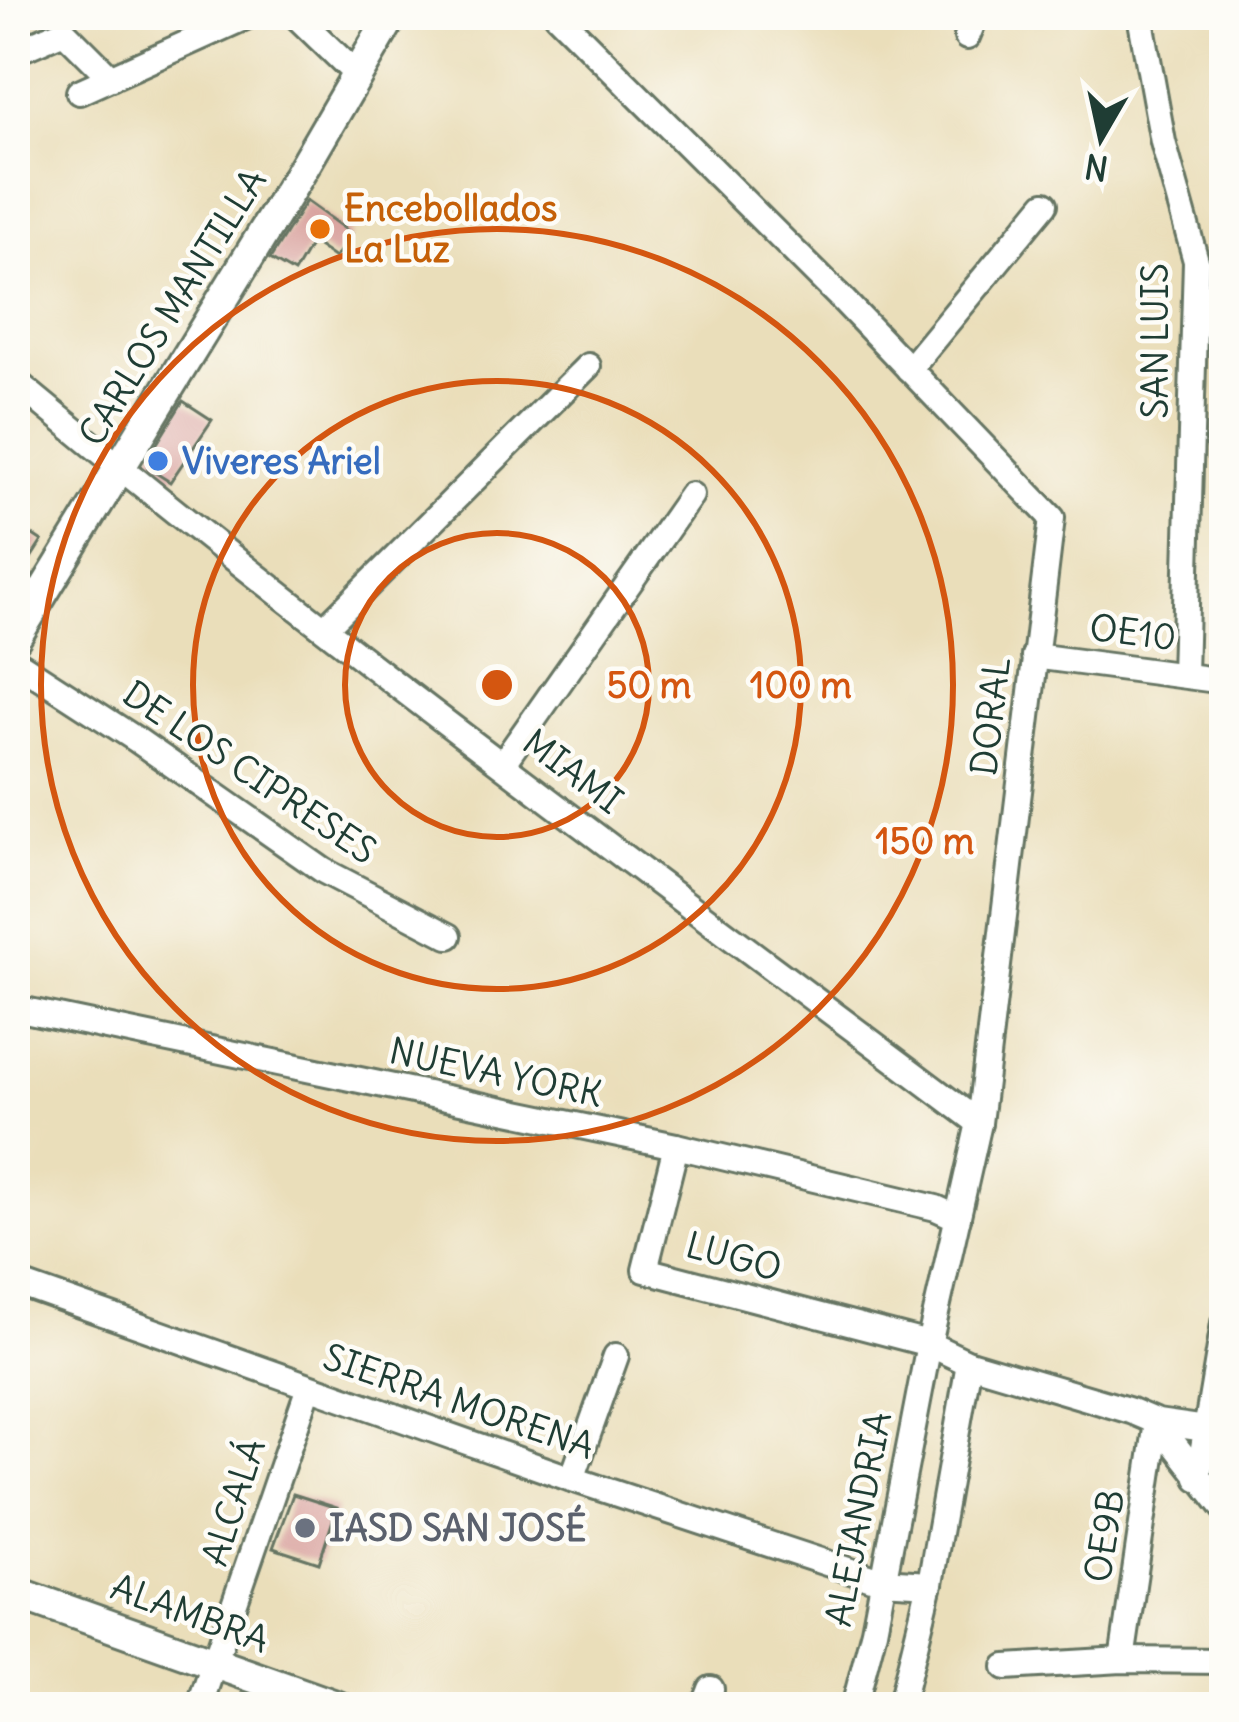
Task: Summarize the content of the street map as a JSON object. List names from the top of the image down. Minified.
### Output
{"streets":{"street":["CARLOS MANTILLA","SAN LUIS","OE10","DORAL","MIAMI","DE LOS CIPRESES","NUEVA YORK","LUGO","SIERRA MORENA","ALCALÁ","ALEJANDRIA","OE9B","ALAMBRA"]},"crossings":[["CARLOS MANTILLA","MIAMI"],["SAN LUIS","OE10"],["OE10","DORAL"],["DORAL","MIAMI"],["DORAL","NUEVA YORK"],["DORAL","LUGO"],["DORAL","ALEJANDRIA"],["NUEVA YORK","LUGO"],["LUGO","ALEJANDRIA"],["SIERRA MORENA","ALCALÁ"],["SIERRA MORENA","ALEJANDRIA"],["ALCALÁ","ALAMBRA"]],"places":["Encebollados La Luz","Viveres Ariel","IASD SAN JOSÉ"],"north":"bottom","rings":["50 m","100 m","150 m"]}
